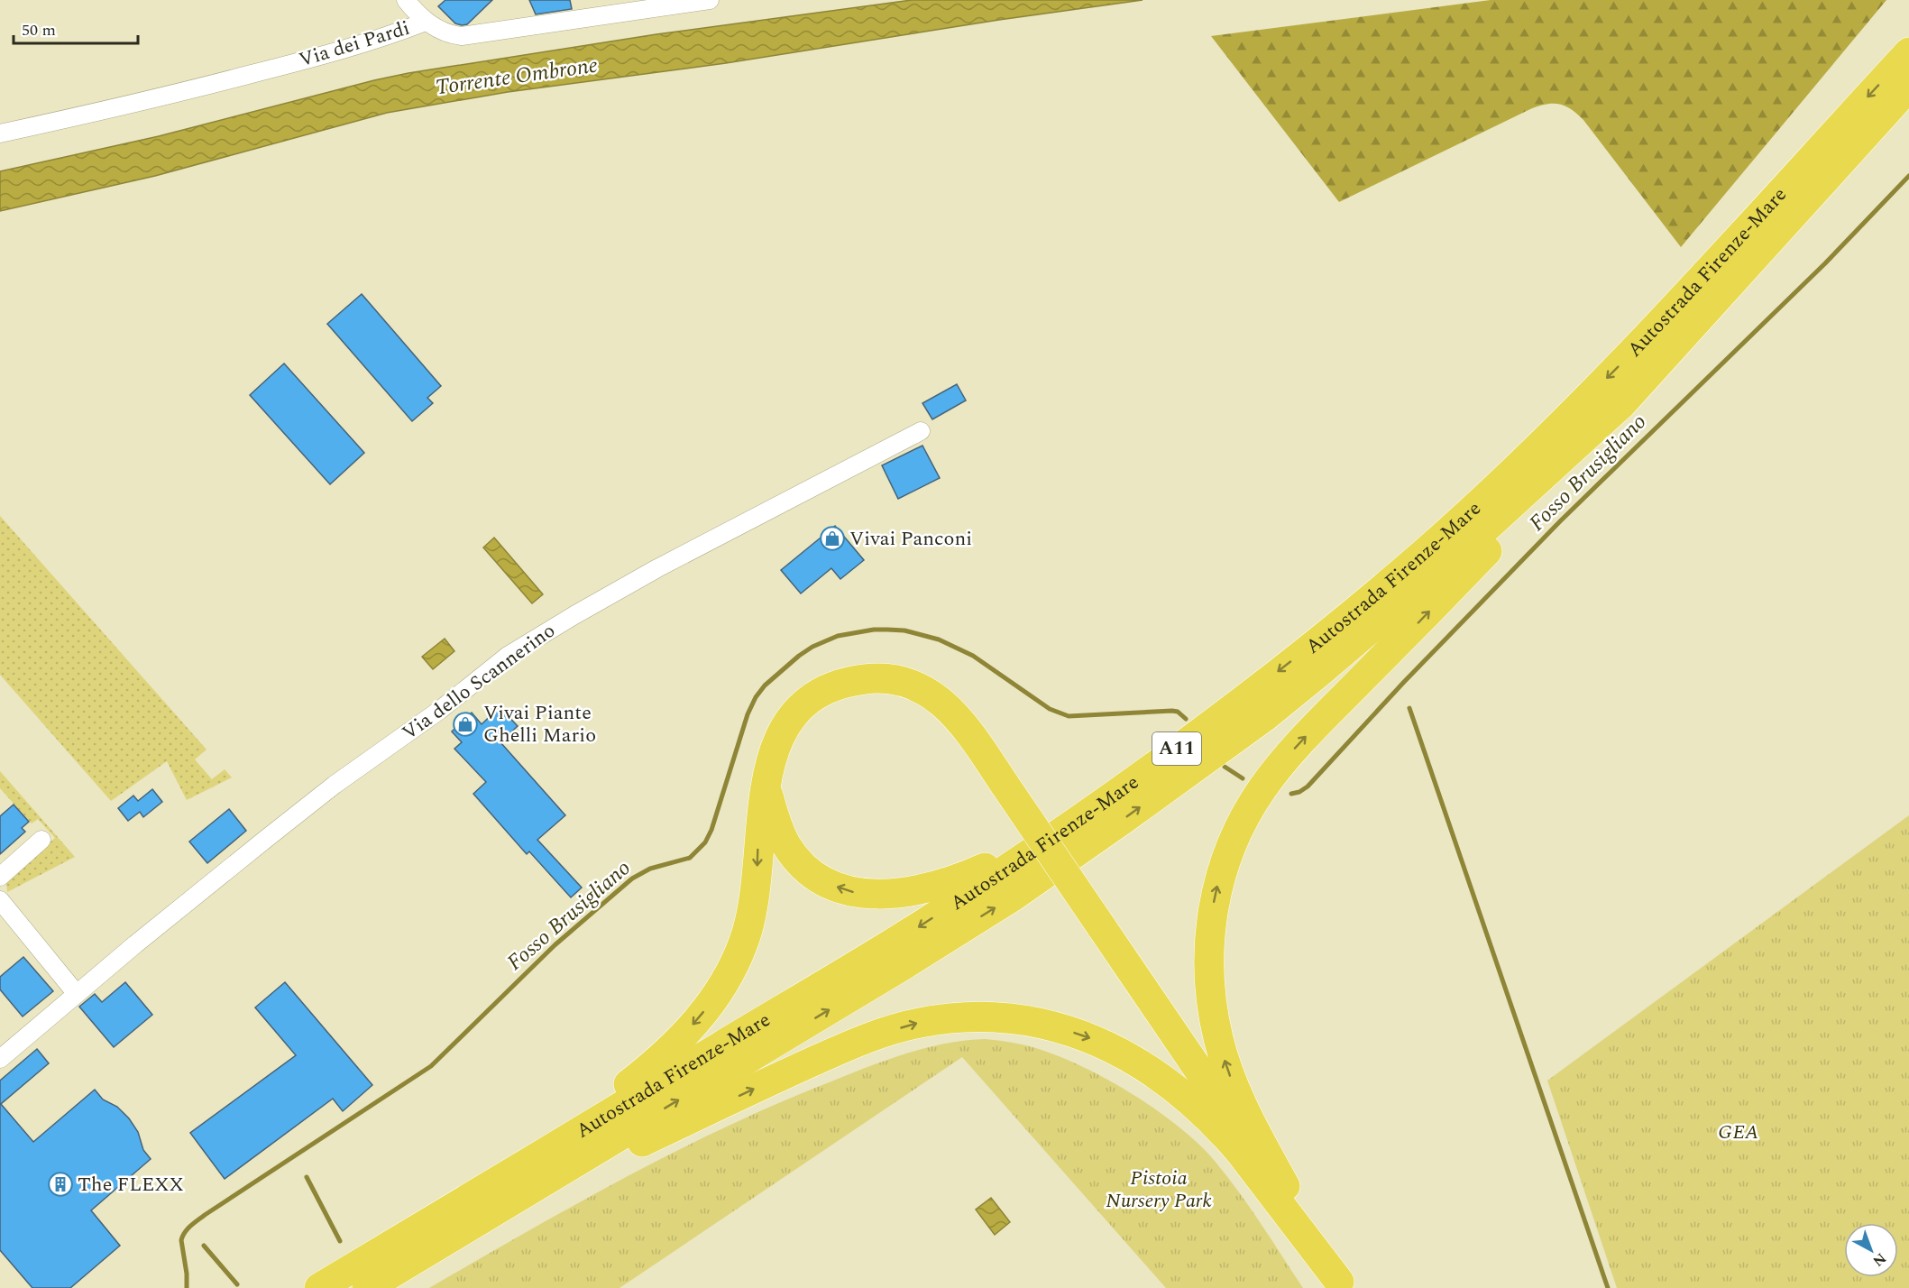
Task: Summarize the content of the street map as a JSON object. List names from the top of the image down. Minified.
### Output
{"streets":{"highway":["Autostrada Firenze-Mare","A11"],"street":["Via dei Pardi","Via dello Scannerino"]},"water":["Torrente Ombrone","Fosso Brusigliano"],"parks":["GEA","Pistoia Nursery Park"],"places":{"shop":["Vivai Panconi","Vivai Piante Ghelli Mario"],"building":["The FLEXX"]},"scale_bar":"50 m","north":"bottom right"}
